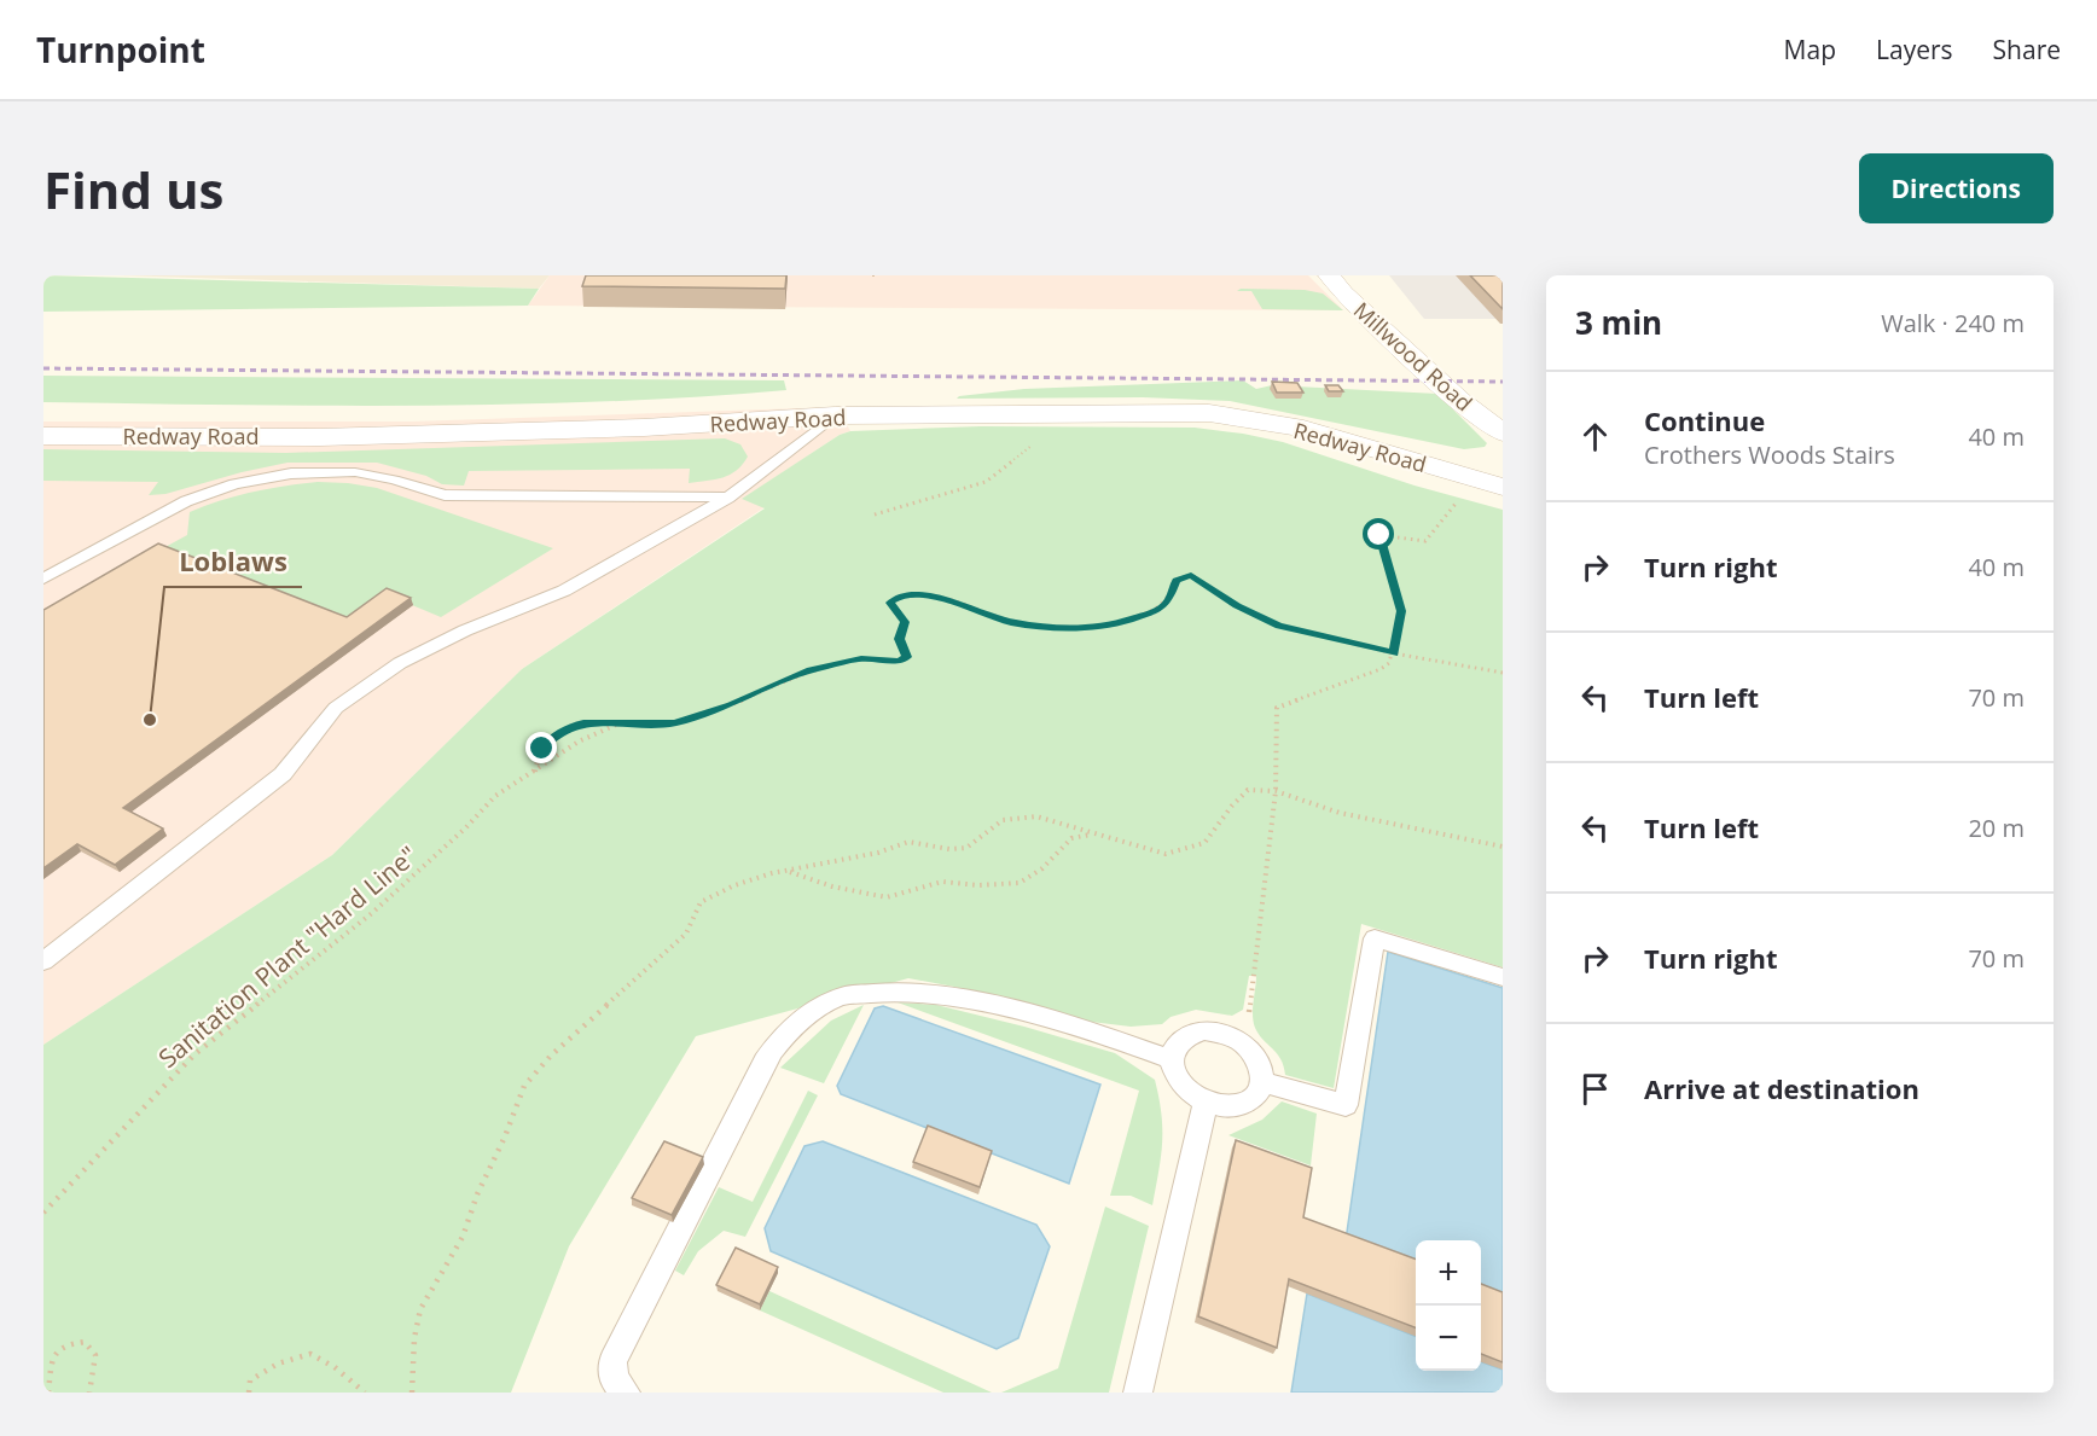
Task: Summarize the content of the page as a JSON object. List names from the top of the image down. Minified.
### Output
{"streets":{"street":["Millwood Road","Redway Road"],"path":["Sanitation Plant \"Hard Line\""]},"places":["Loblaws"],"page":{"header":"Turnpoint","nav":["Map","Layers","Share"],"buttons":"Directions","title":"Find us","heading":["3 min","Walk · 240 m"],"list":[["Continue","Crothers Woods Stairs","40 m"],["Turn right","40 m"],["Turn left","70 m"],["Turn left","20 m"],["Turn right","70 m"],"Arrive at destination"],"map_buttons":["+","−"]}}
